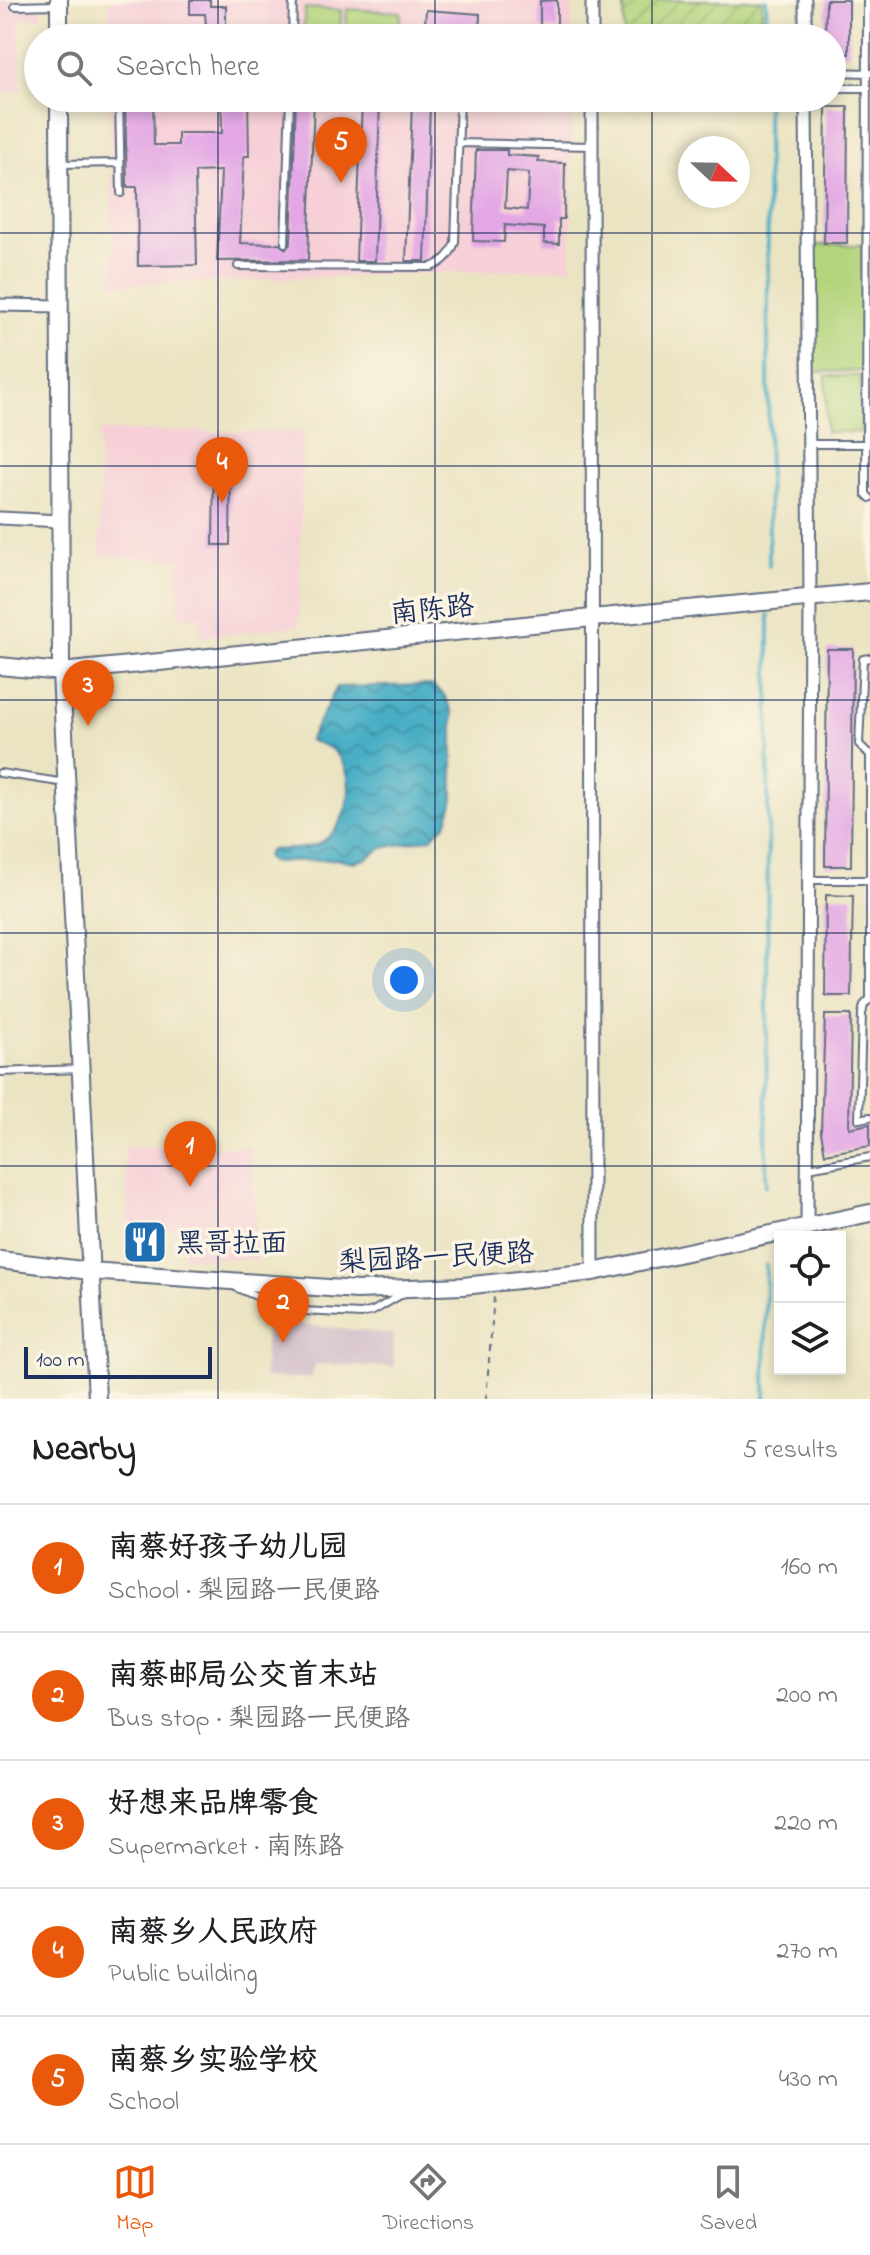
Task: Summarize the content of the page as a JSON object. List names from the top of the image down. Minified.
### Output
{"streets":{"street":["南陈路","梨园路一民便路"]},"places":{"restaurant":["黑哥拉面"]},"scale_bar":"100 m","north":"right","page":{"search":"Search here","pins":["5","4","3","1","2"],"scale":"100 m","heading":["Nearby","5 results"],"list":[{"mark":"1","name":"南蔡好孩子幼儿园","note":"School · 梨园路一民便路","value":"160 m"},{"mark":"2","name":"南蔡邮局公交首末站","note":"Bus stop · 梨园路一民便路","value":"200 m"},{"mark":"3","name":"好想来品牌零食","note":"Supermarket · 南陈路","value":"220 m"},{"mark":"4","name":"南蔡乡人民政府","note":"Public building","value":"270 m"},{"mark":"5","name":"南蔡乡实验学校","note":"School","value":"430 m"}],"nav":["Map","Directions","Saved"]}}
